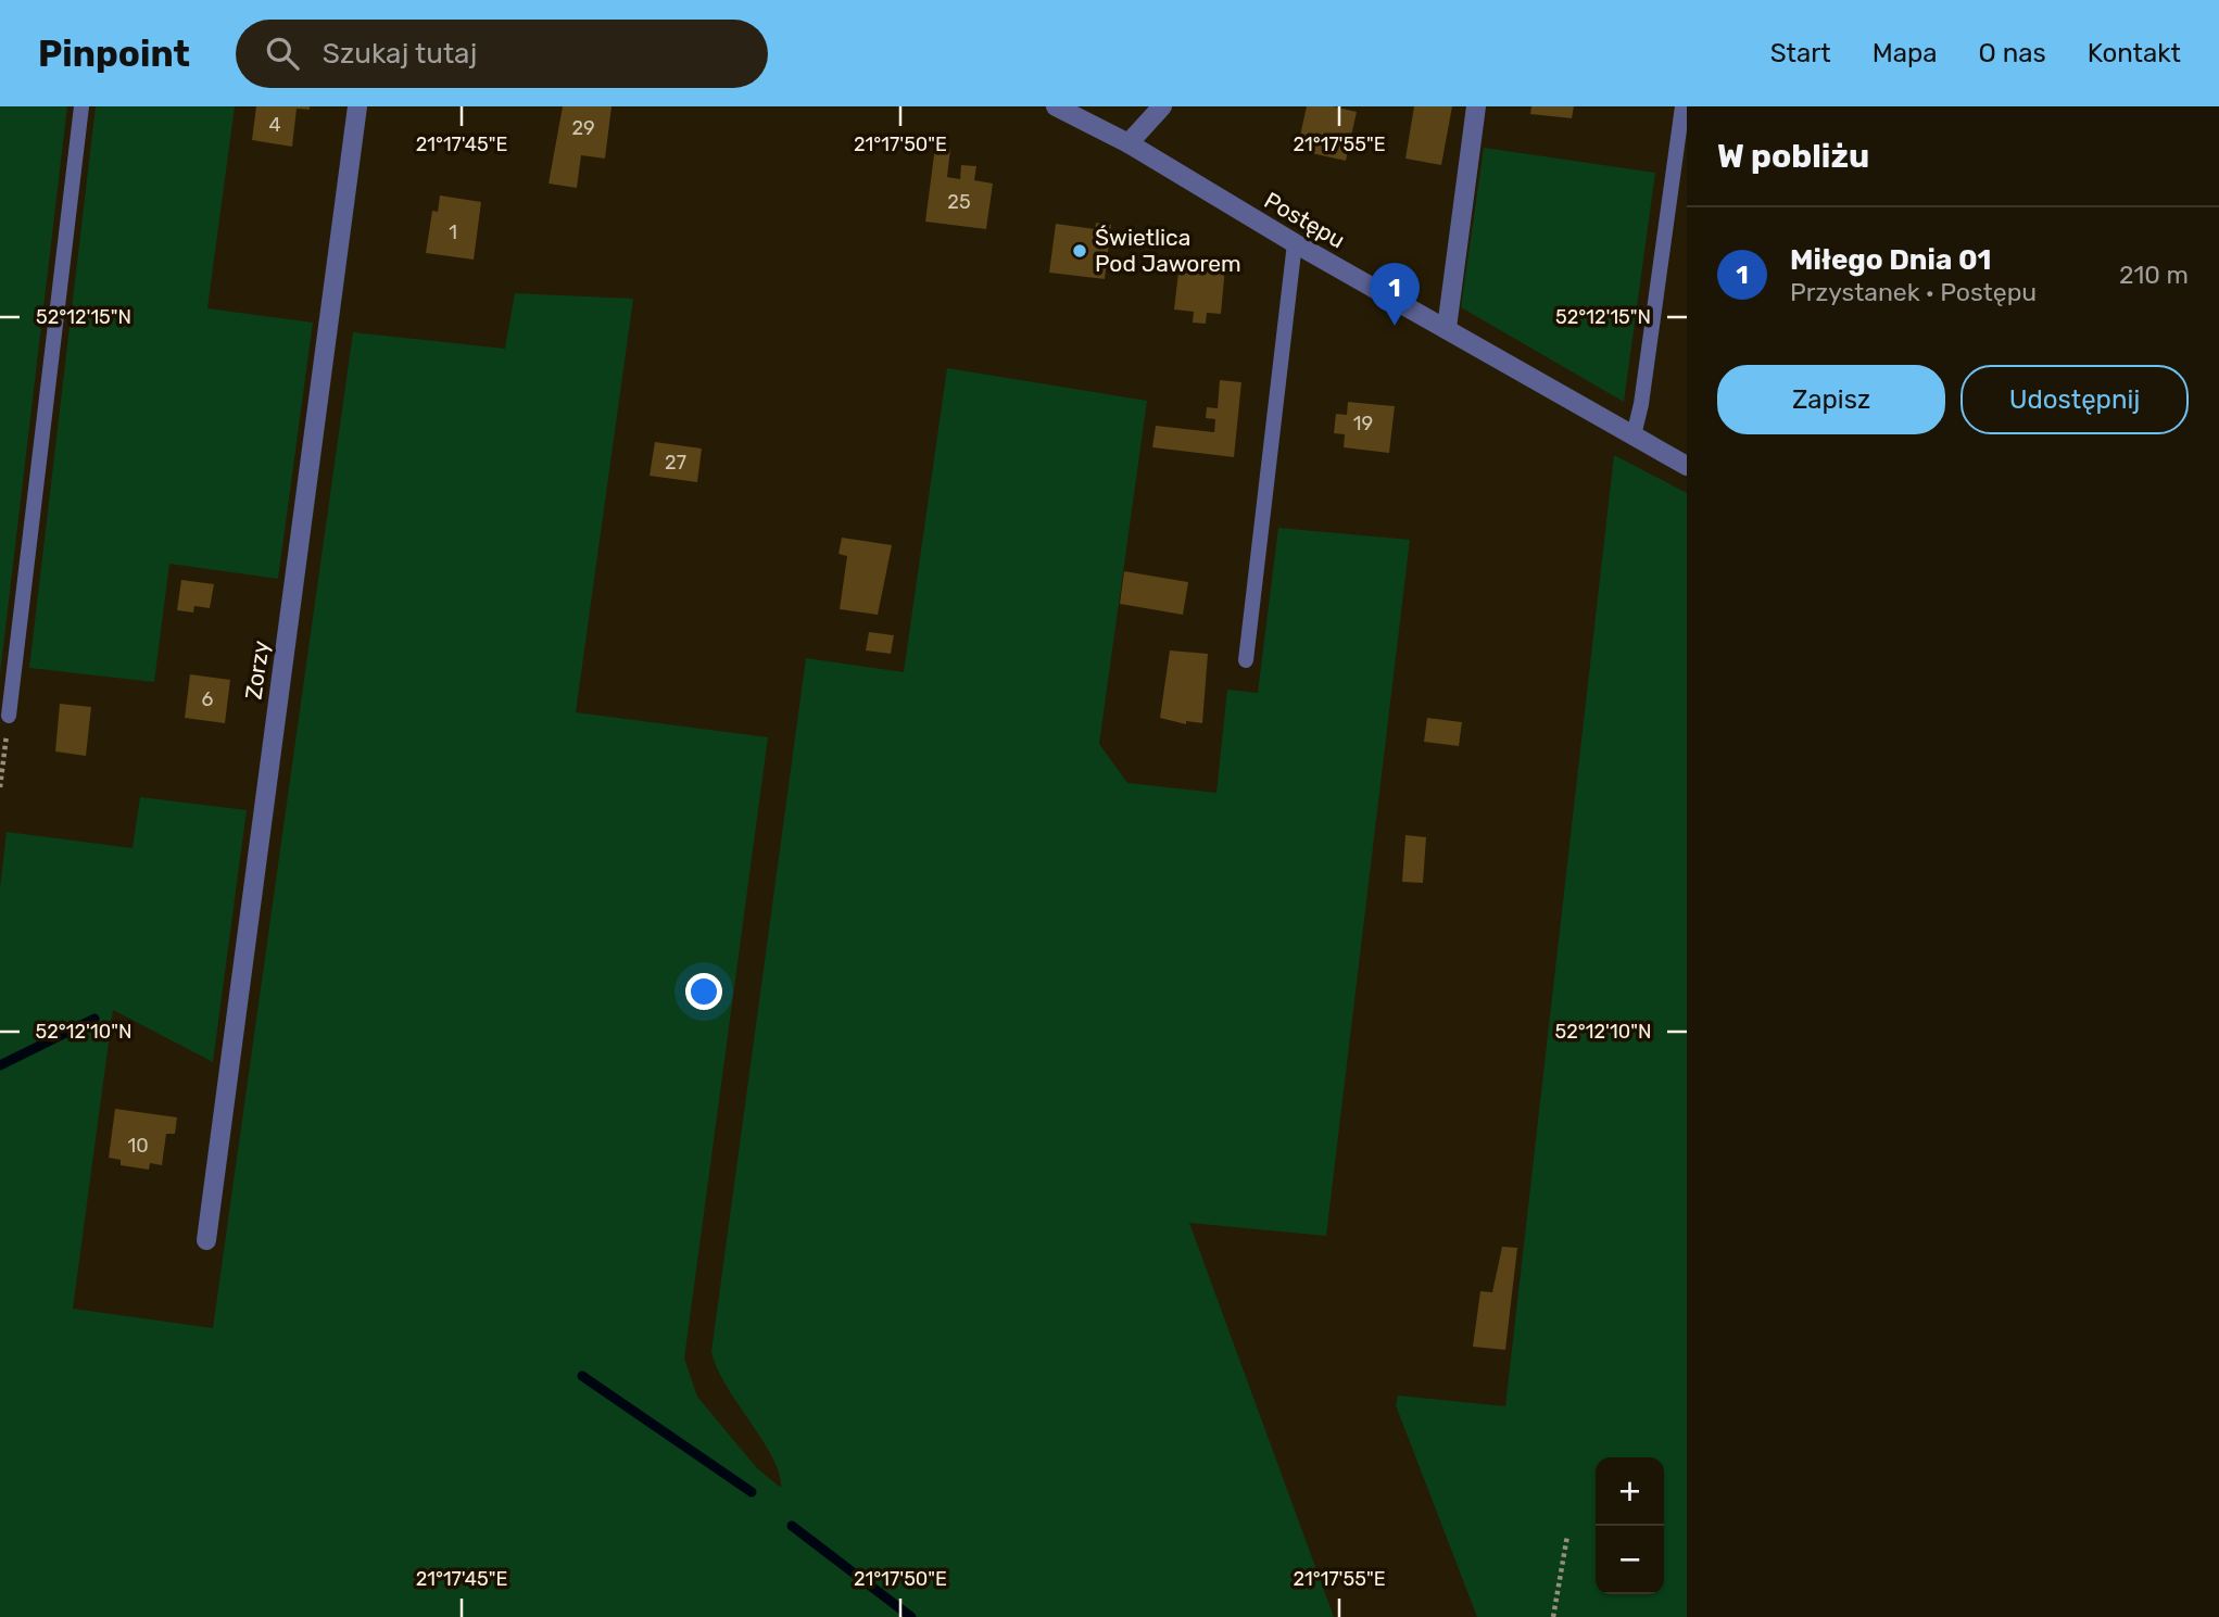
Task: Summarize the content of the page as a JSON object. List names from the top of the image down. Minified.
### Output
{"streets":{"street":["Postępu","Zorzy"]},"places":["Świetlica Pod Jaworem"],"house_numbers":["4","29","25","1","19","27","6","10"],"page":{"header":"Pinpoint","search":"Szukaj tutaj","nav":["Start","Mapa","O nas","Kontakt"],"heading":"W pobliżu","list":[{"mark":"1","name":"Miłego Dnia 01","note":"Przystanek · Postępu","value":"210 m"}],"pins":"1","buttons":["Zapisz","Udostępnij"],"map_buttons":["+","−"]},"coordinates":["21°17'45\"E","21°17'50\"E","21°17'55\"E","52°12'15\"N","52°12'10\"N"]}
